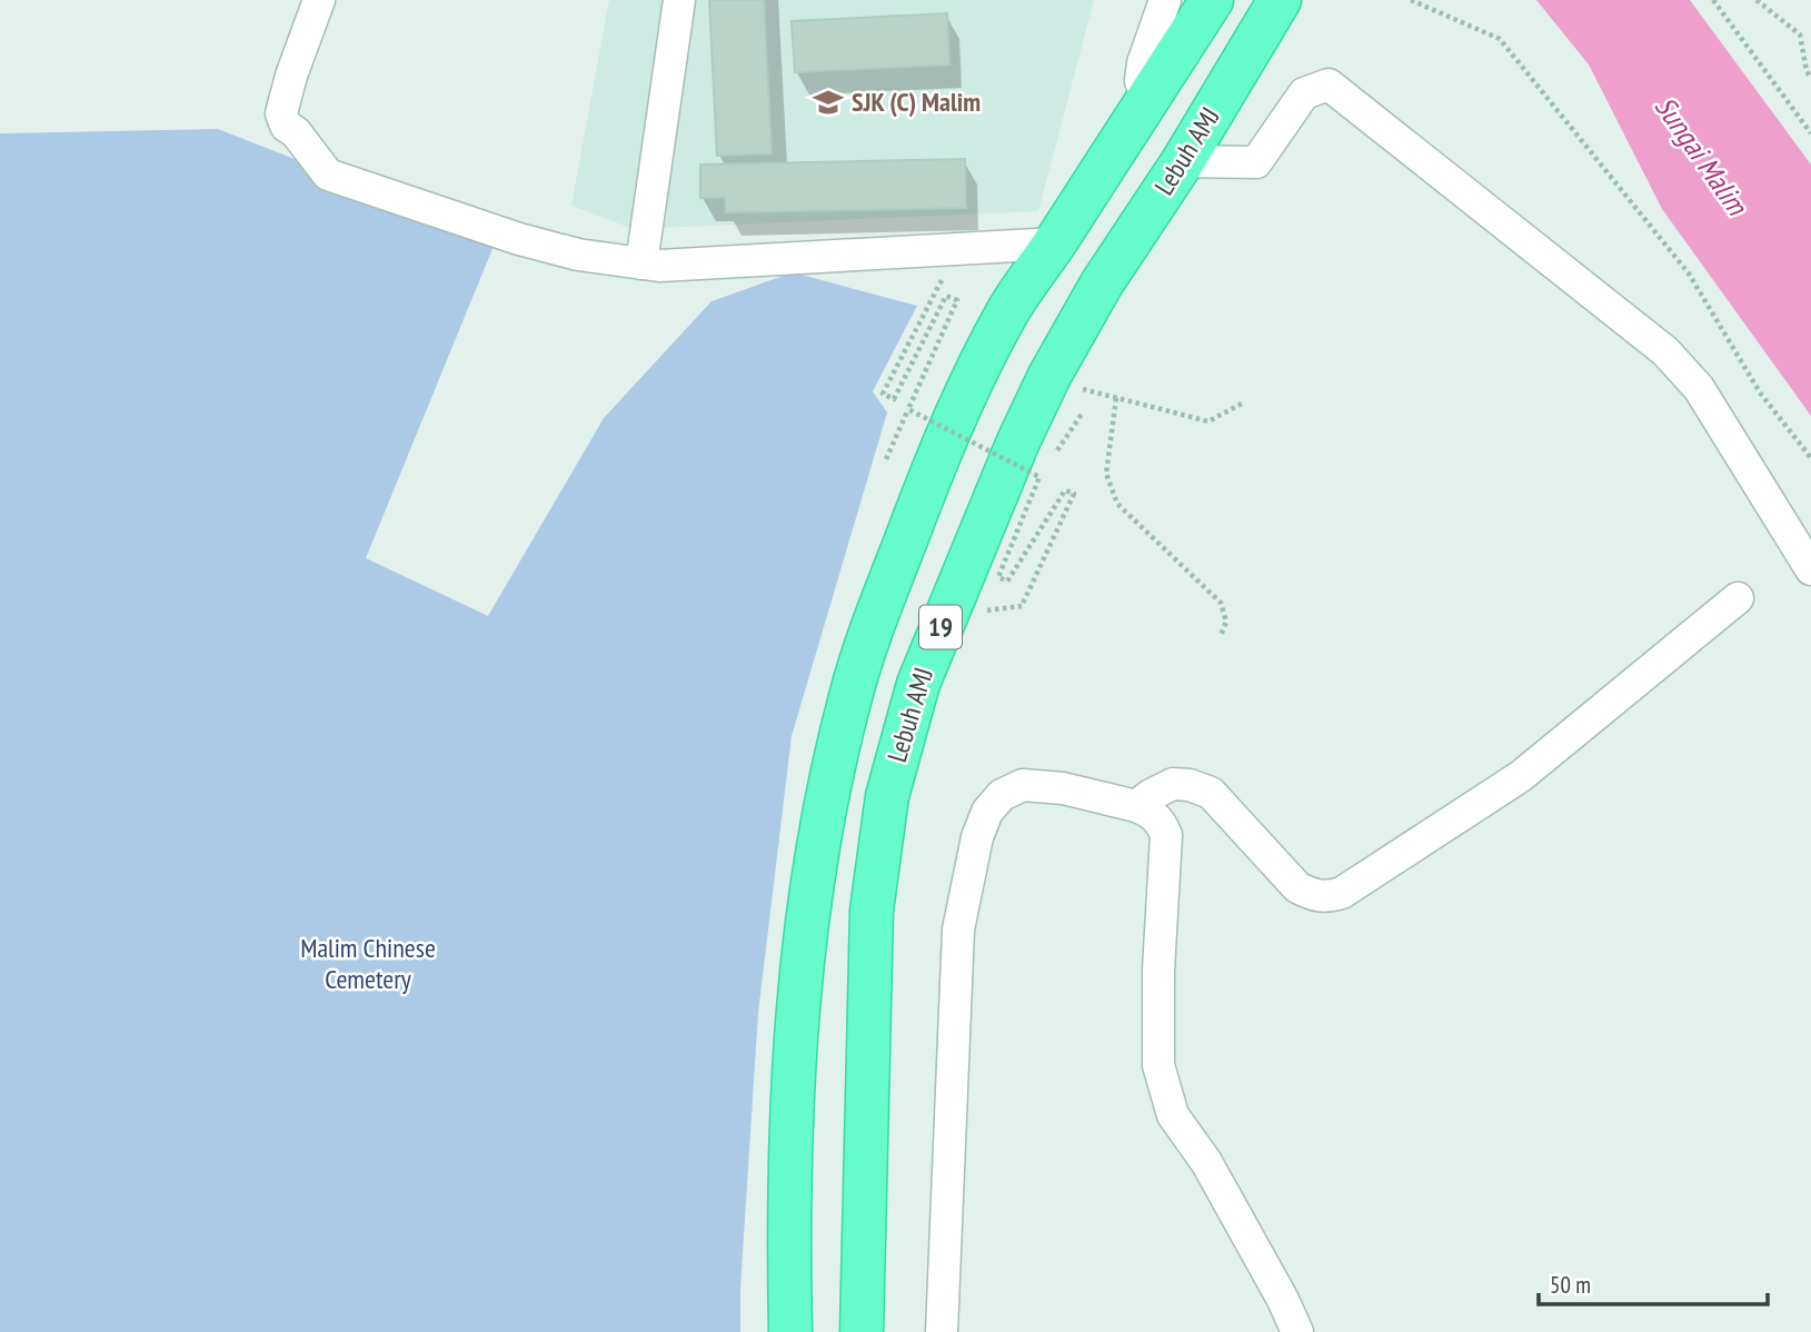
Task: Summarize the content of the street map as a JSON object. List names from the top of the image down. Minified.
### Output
{"streets":{"highway":["Lebuh AMJ","19"]},"water":["Sungai Malim"],"parks":["Malim Chinese Cemetery"],"places":{"school or university":["SJK (C) Malim"]},"scale_bar":"50 m"}
